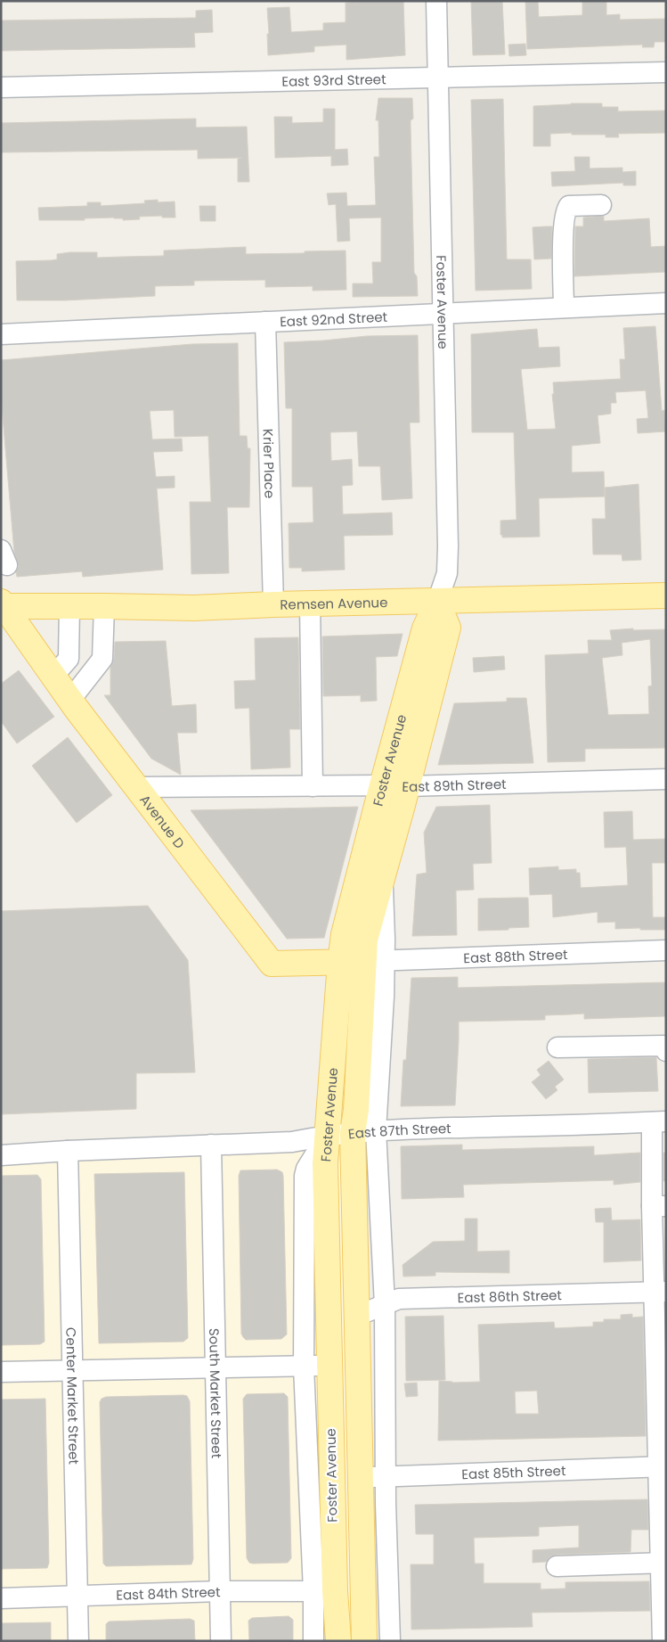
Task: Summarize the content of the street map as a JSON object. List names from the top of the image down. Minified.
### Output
{"streets":{"main road":["Foster Avenue","Remsen Avenue","Avenue D"],"street":["East 93rd Street","East 92nd Street","Krier Place","East 89th Street","East 88th Street","East 87th Street","East 86th Street","South Market Street","Center Market Street","East 85th Street","East 84th Street"]},"crossings":[["East 93rd Street","Foster Avenue"],["Foster Avenue","East 92nd Street"],["Foster Avenue","Remsen Avenue"],["Foster Avenue","East 89th Street"],["Foster Avenue","Avenue D"],["Foster Avenue","East 88th Street"],["Foster Avenue","East 87th Street"],["Foster Avenue","East 86th Street"],["Foster Avenue","East 85th Street"],["Foster Avenue","East 84th Street"],["East 92nd Street","Krier Place"],["Krier Place","Remsen Avenue"],["Remsen Avenue","Avenue D"],["East 89th Street","Avenue D"],["Avenue D","East 88th Street"],["East 87th Street","South Market Street"],["East 87th Street","Center Market Street"],["South Market Street","East 84th Street"],["Center Market Street","East 84th Street"]]}
